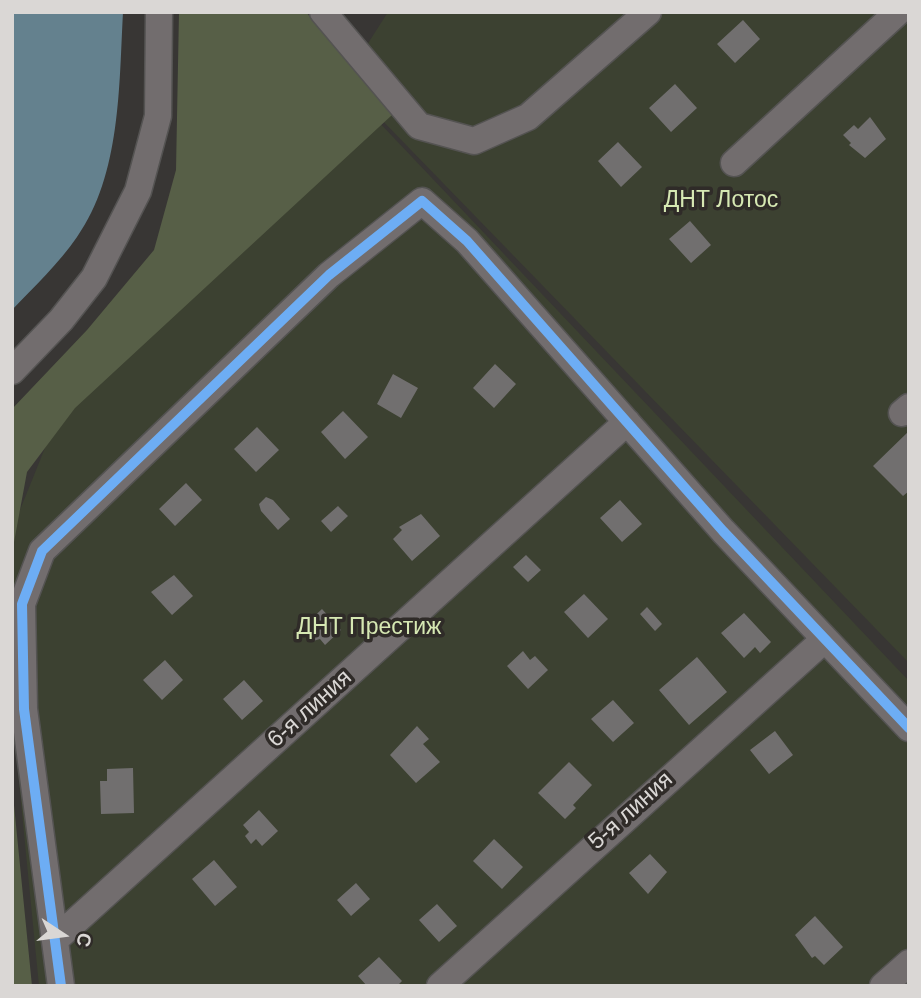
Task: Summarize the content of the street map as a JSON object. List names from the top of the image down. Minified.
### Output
{"streets":{"street":["6-я линия","5-я линия"]},"parks":["ДНТ Лотос","ДНТ Престиж"],"north":"right"}
